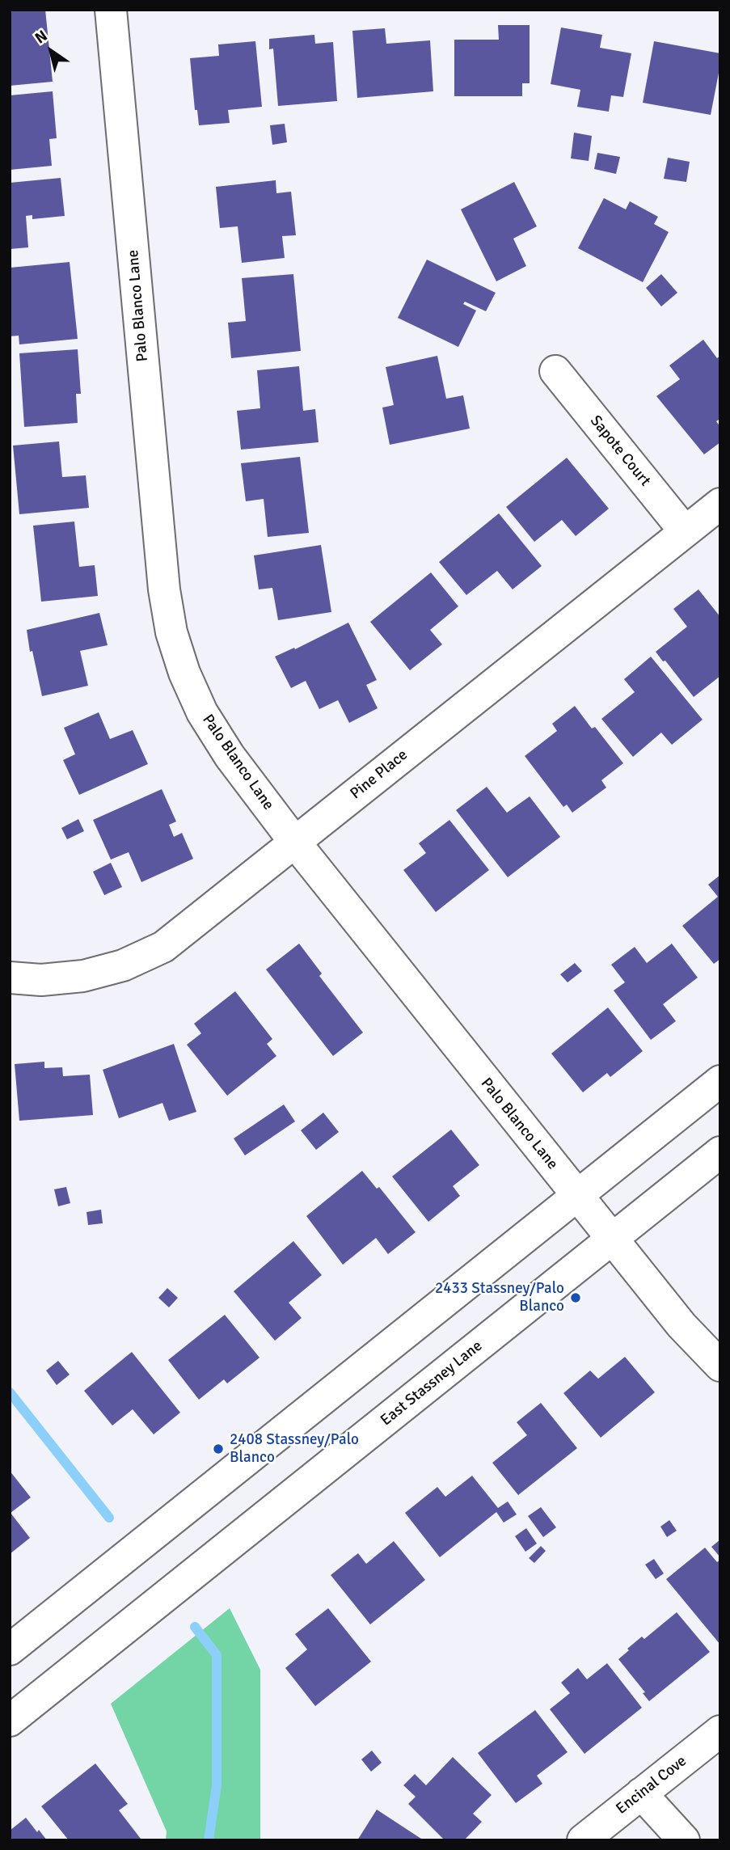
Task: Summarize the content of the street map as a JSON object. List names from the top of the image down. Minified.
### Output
{"streets":{"street":["Palo Blanco Lane","Sapote Court","Pine Place","East Stassney Lane","Encinal Cove"]},"crossings":[["Palo Blanco Lane","Pine Place"],["Palo Blanco Lane","East Stassney Lane"],["Sapote Court","Pine Place"]],"places":["2433 Stassney/Palo Blanco","2408 Stassney/Palo Blanco"],"north":"top left"}
